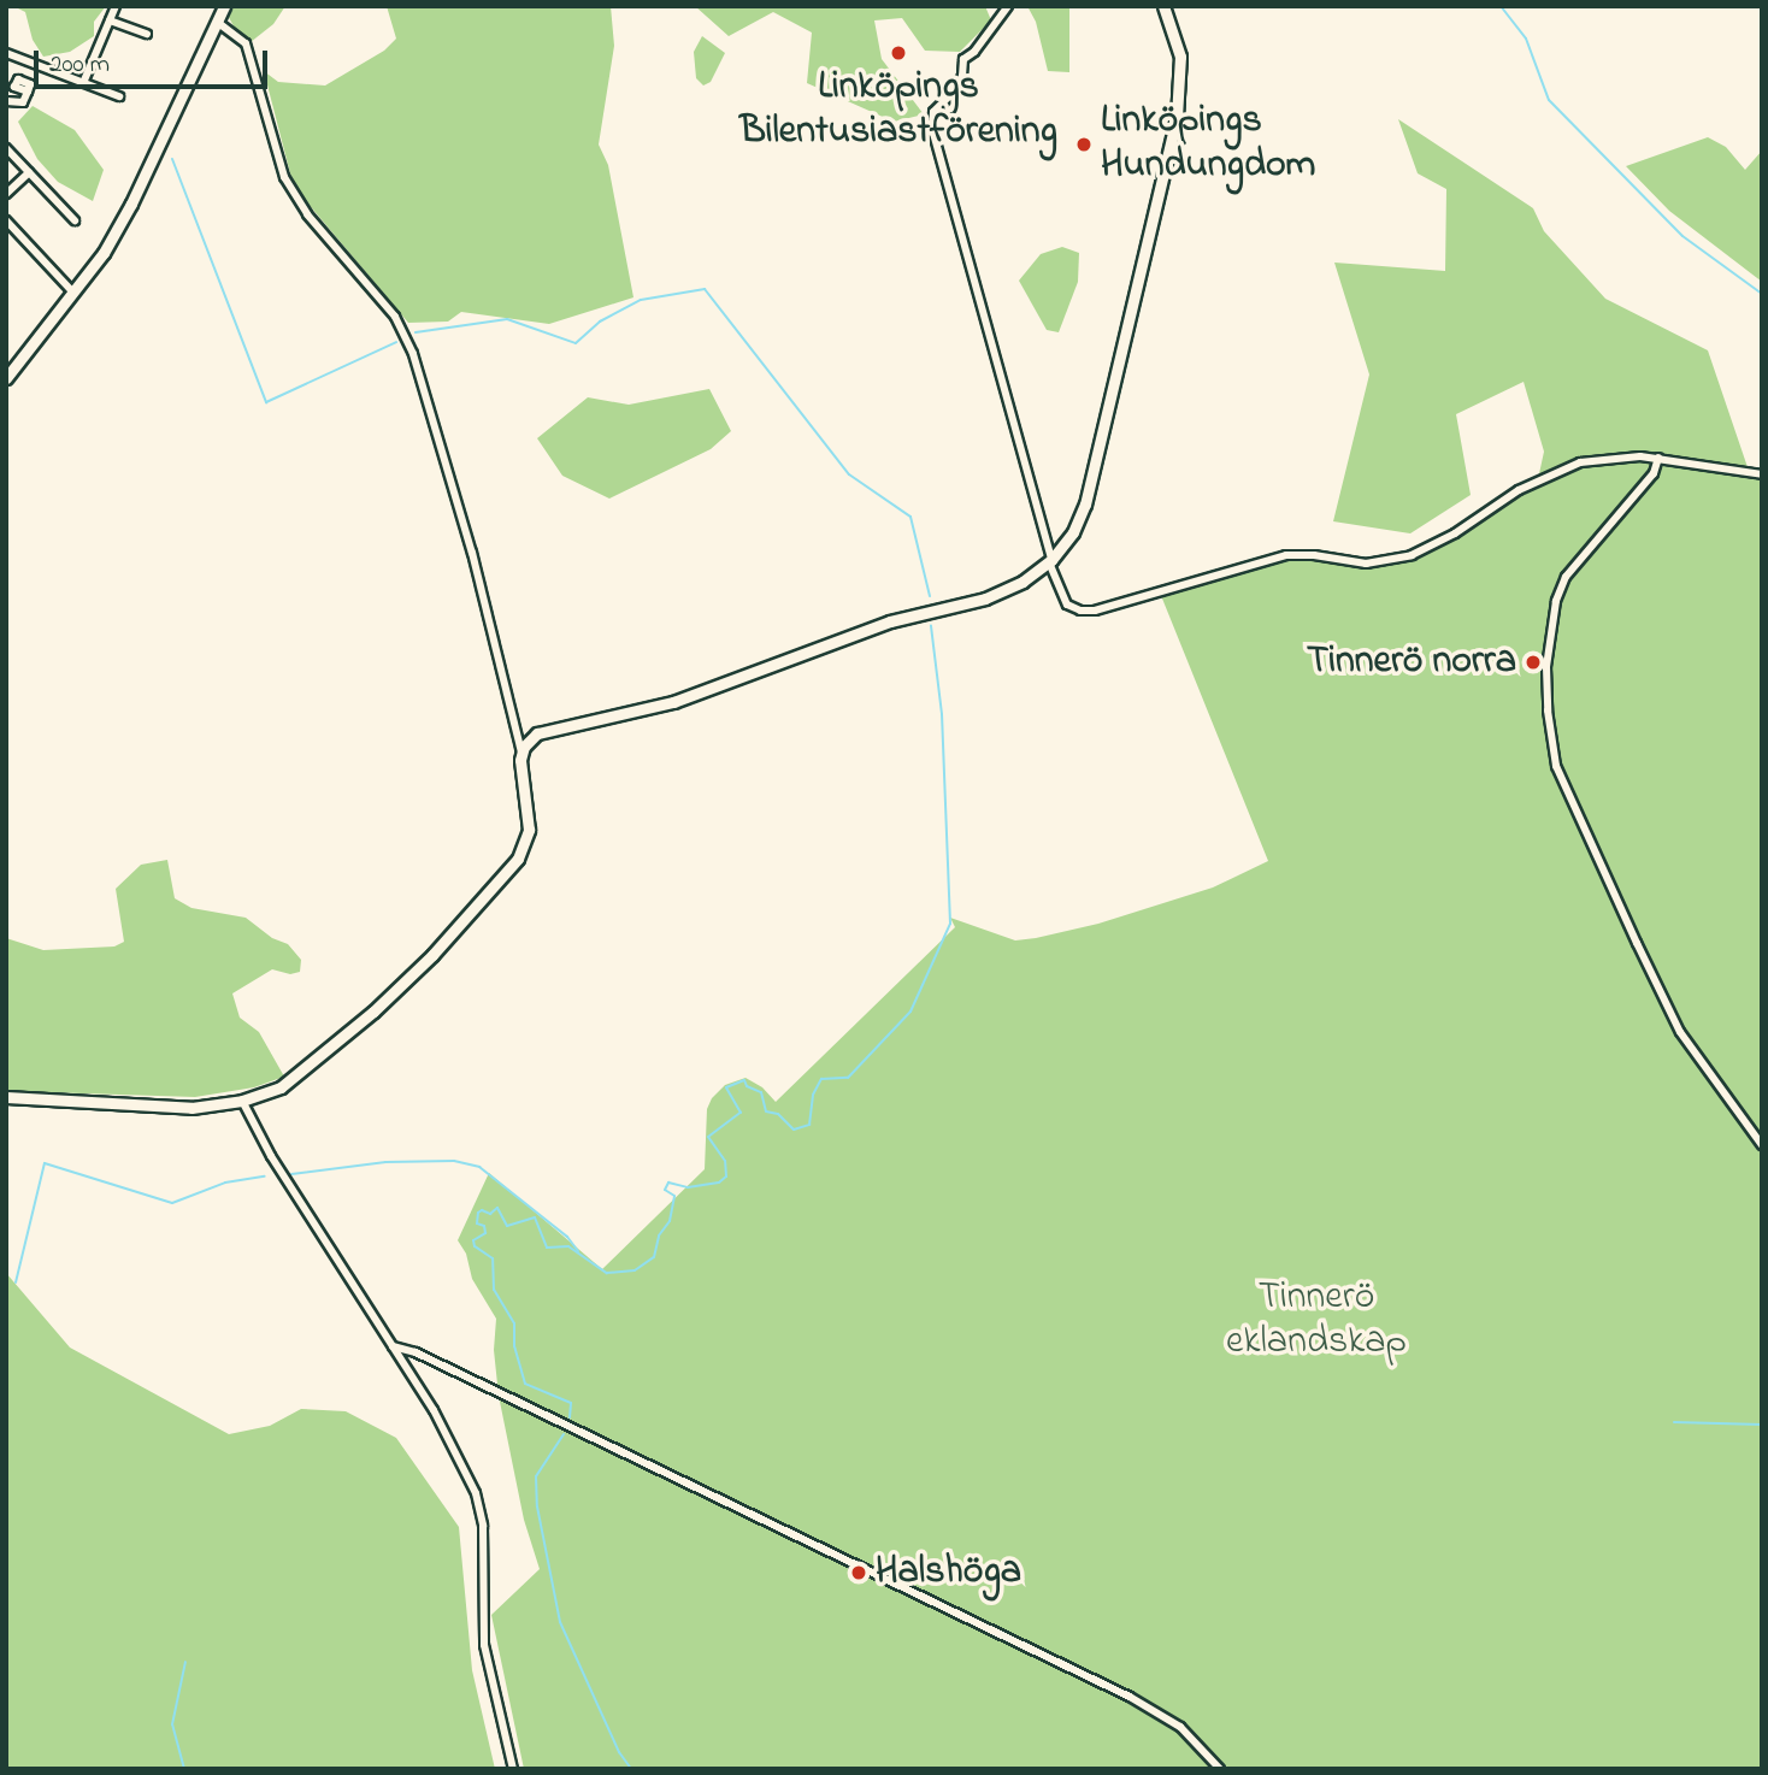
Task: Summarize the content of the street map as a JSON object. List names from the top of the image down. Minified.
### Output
{"parks":["Tinnerö eklandskap"],"places":["Linköpings Bilentusiastförening","Linköpings Hundungdom","Tinnerö norra","Halshöga"],"scale_bar":"200 m"}
